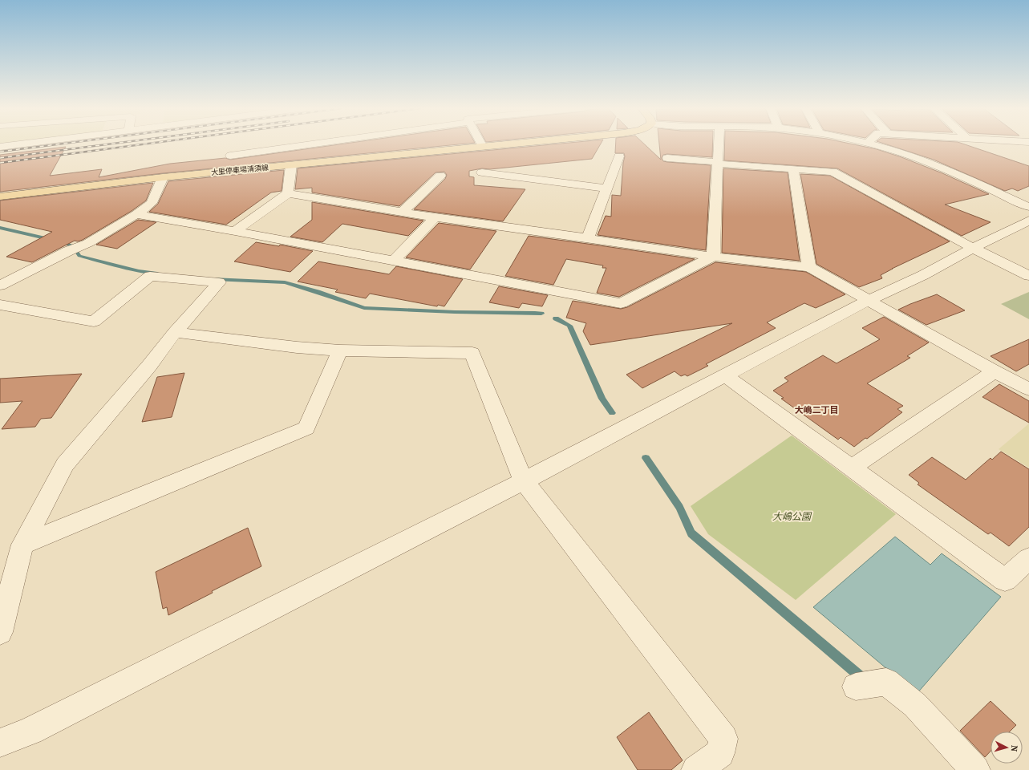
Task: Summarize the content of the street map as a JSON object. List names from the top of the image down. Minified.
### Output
{"streets":{"main road":["大里停車場清須線"]},"districts":["大嶋二丁目"],"parks":["大嶋公園"],"north":"right"}
